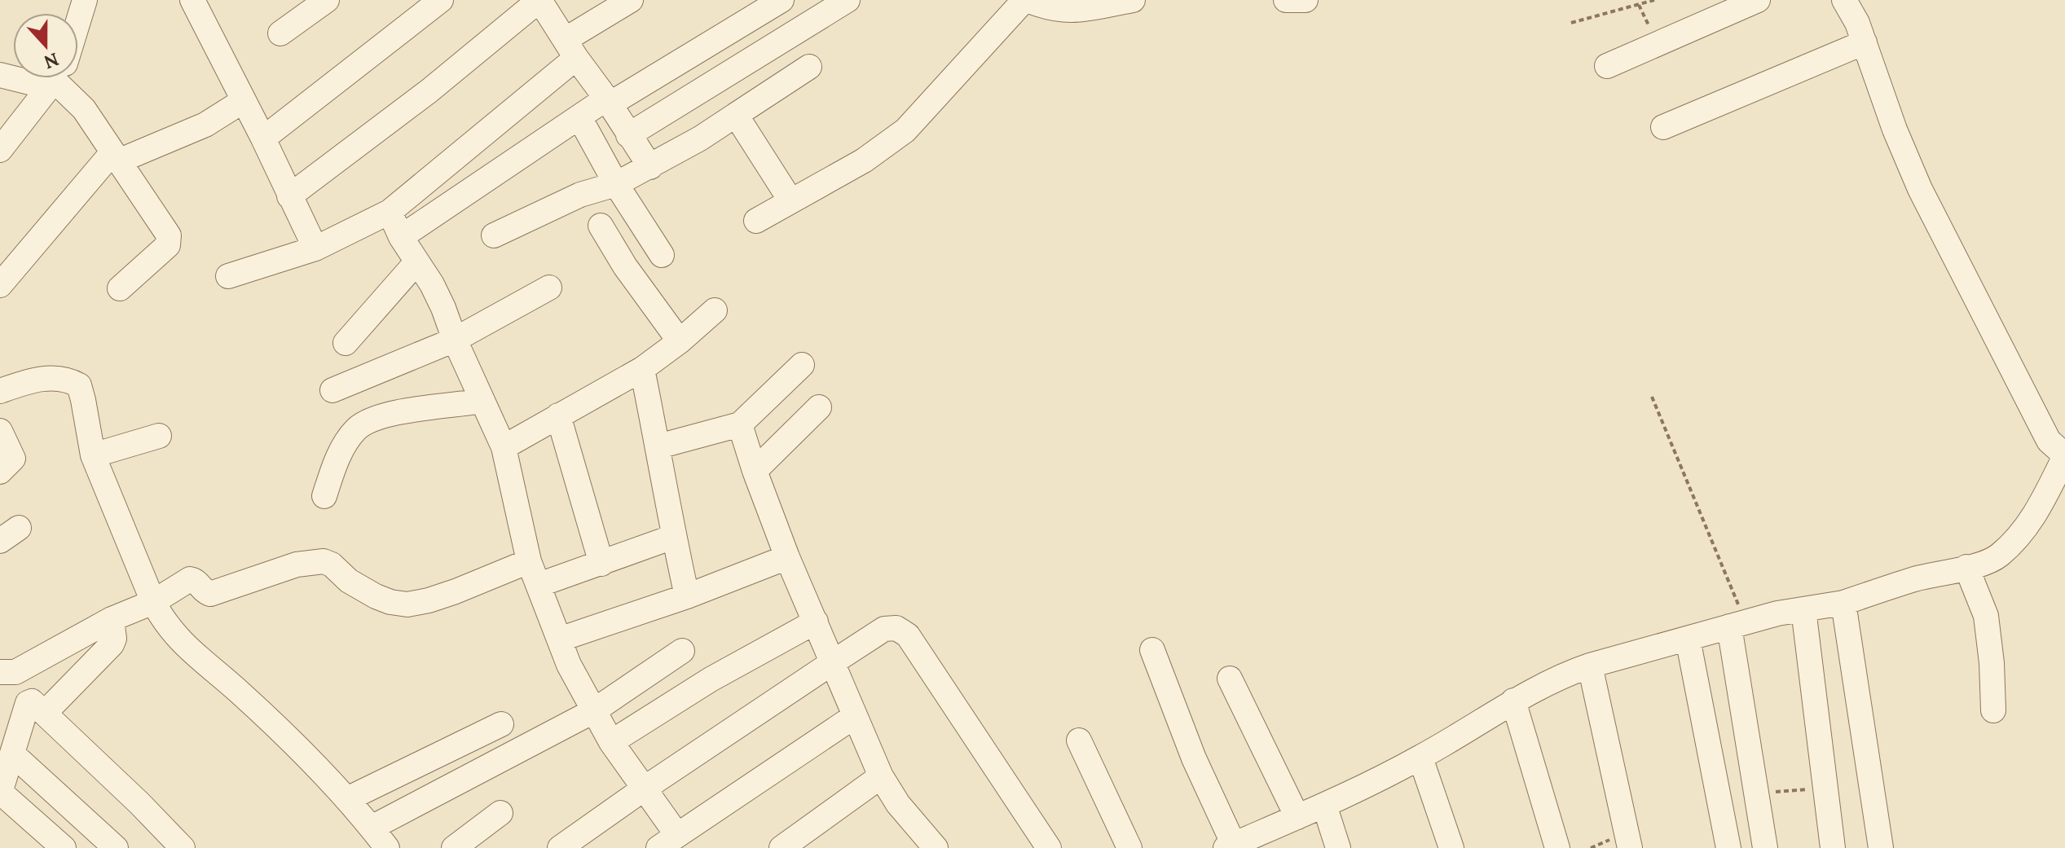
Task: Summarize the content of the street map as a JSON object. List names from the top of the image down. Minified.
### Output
{"north":"bottom"}
